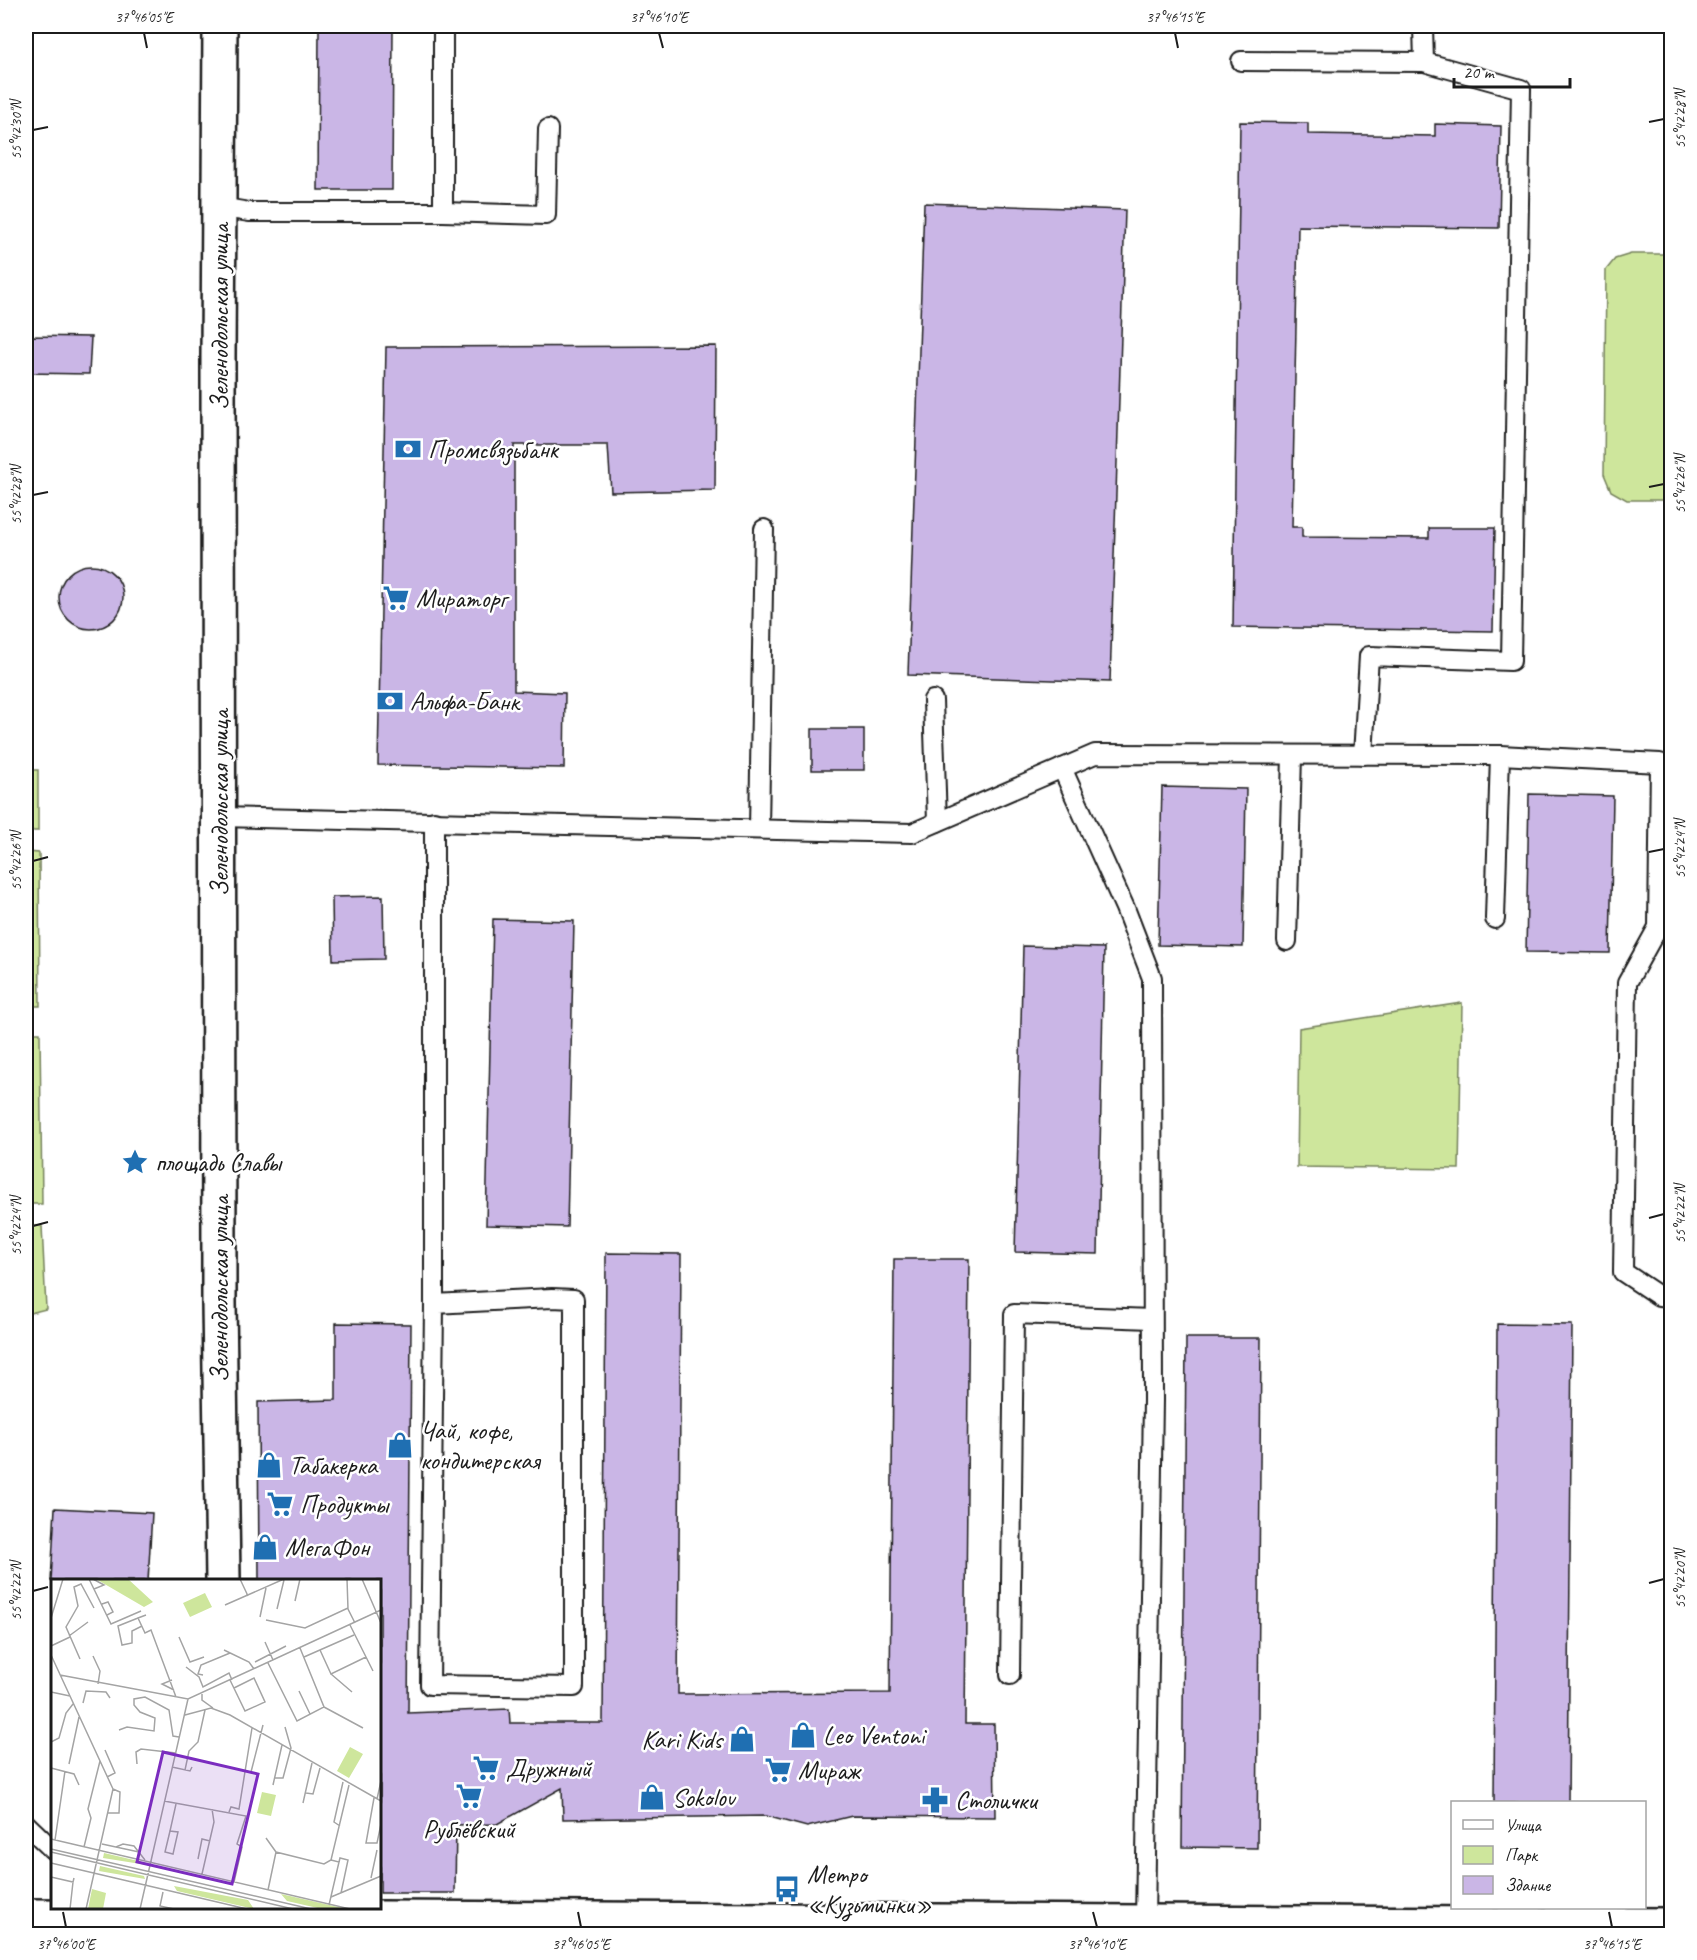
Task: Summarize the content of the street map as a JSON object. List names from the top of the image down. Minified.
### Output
{"streets":{"street":["Зеленодольская улица"]},"places":{"bank":["Промсвязьбанк","Альфа-Банк"],"supermarket":["Мираторг","Продукты","Дружный","Мираж","Рублёвский"],"place":["площадь Славы"],"shop":["Чай, кофе, кондитерская","Табакерка","МегаФон","Leo Ventoni","Kari Kids","Sokolov"],"pharmacy":["Столички"],"bus stop":["Метро «Кузьминки»"]},"legend":["Улица","Парк","Здание"],"scale_bar":"20 m","coordinates":["37°46'05\"E","37°46'10\"E","37°46'15\"E","55°42'28\"N","55°42'30\"N","55°42'26\"N","55°42'24\"N","55°42'22\"N","55°42'20\"N","37°46'00\"E"]}
